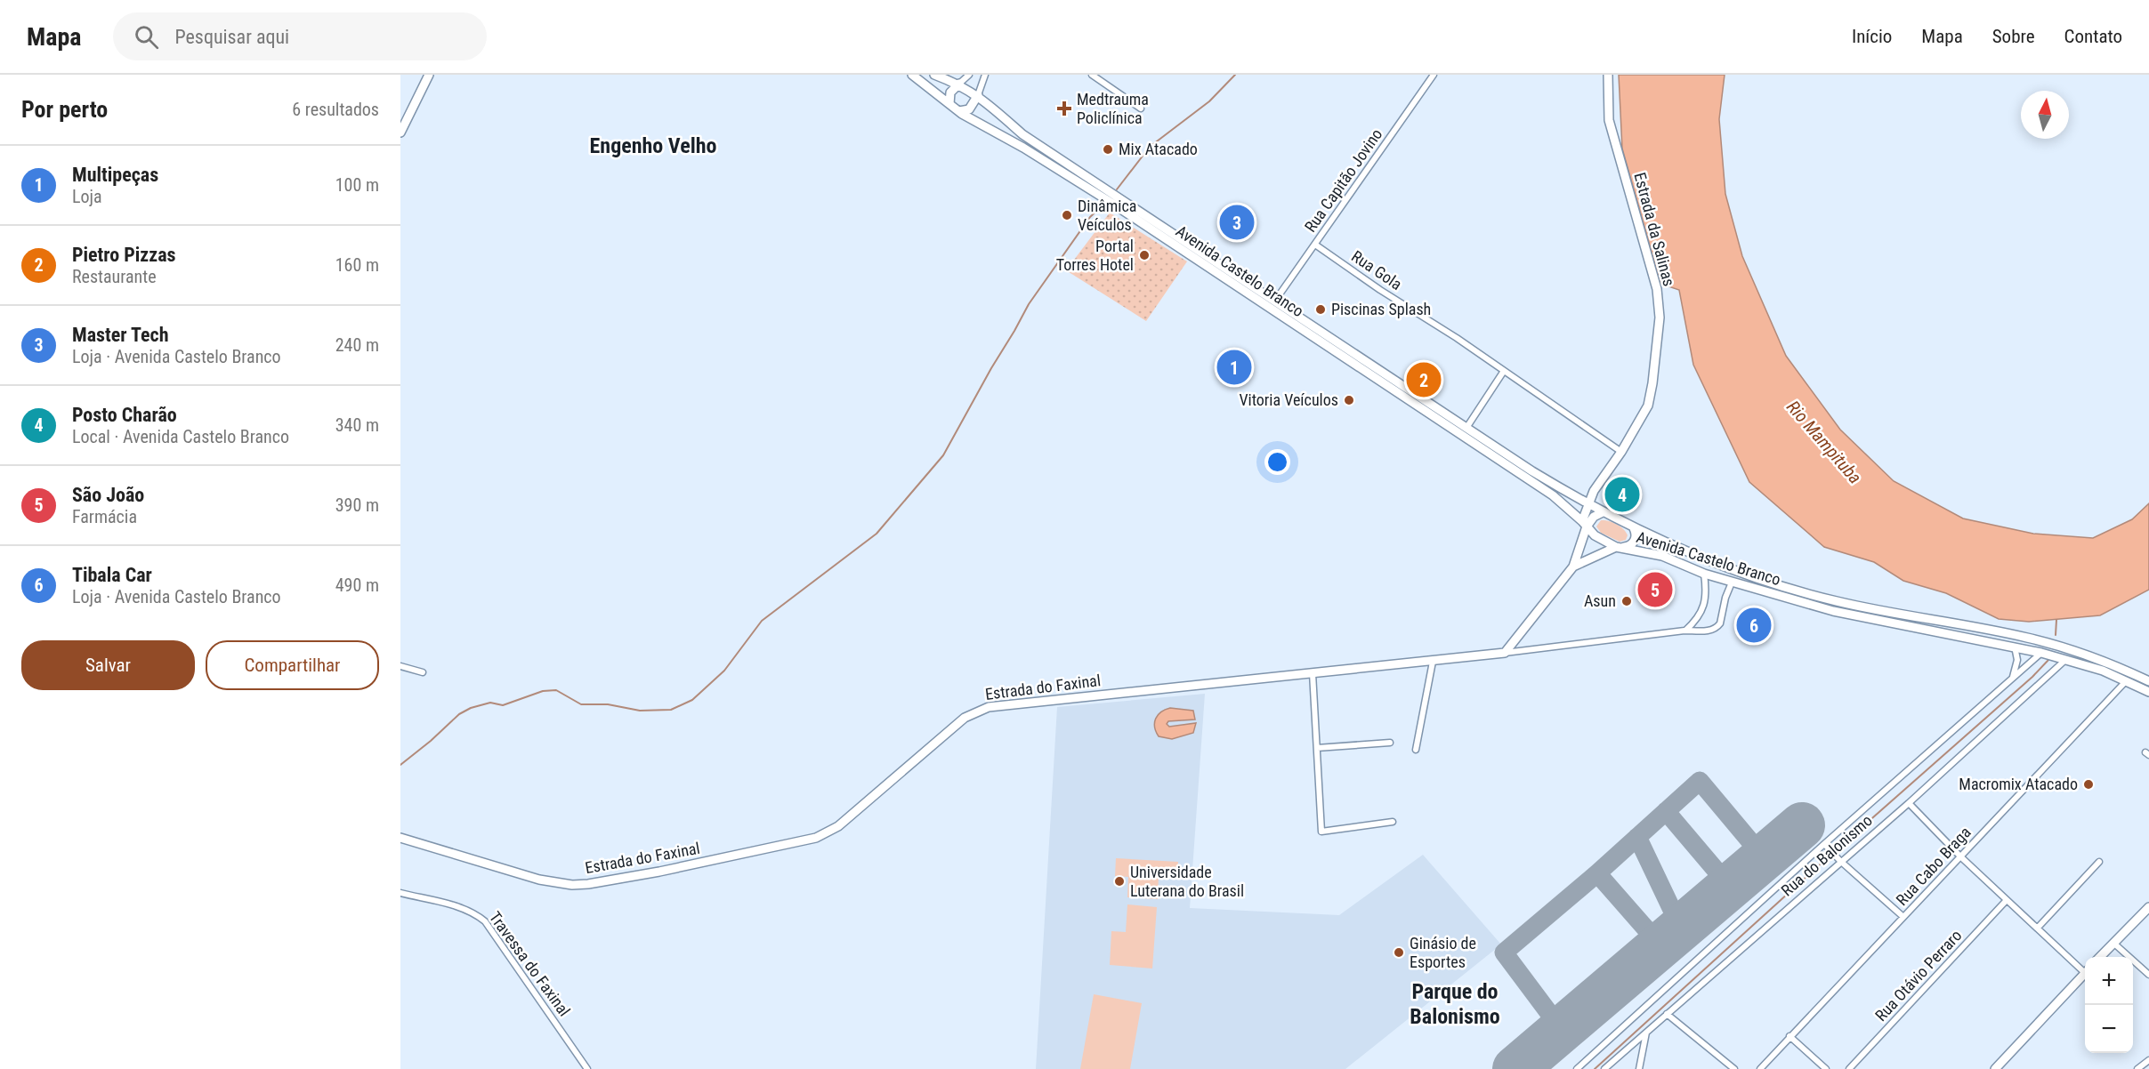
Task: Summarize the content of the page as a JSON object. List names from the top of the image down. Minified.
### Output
{"streets":{"main road":["Estrada da Salinas","Avenida Castelo Branco","Estrada do Faxinal"],"street":["Rua Capitão Jovino","Rua Gola","Rua do Balonismo","Rua Cabo Braga","Travessa do Faxinal","Rua Otávio Perraro"]},"crossings":[["Rua Capitão Jovino","Rua Gola"],["Rua Capitão Jovino","Avenida Castelo Branco"],["Estrada da Salinas","Rua Gola"],["Estrada da Salinas","Avenida Castelo Branco"],["Avenida Castelo Branco","Rua do Balonismo"],["Avenida Castelo Branco","Rua Cabo Braga"]],"districts":["Engenho Velho","Parque do Balonismo"],"water":["Rio Mampituba"],"places":{"health":["Medtrauma Policlínica"],"other":["Mix Atacado","Dinâmica Veículos","Portal Torres Hotel","Piscinas Splash","Vitoria Veículos","Asun","Macromix Atacado","Universidade Luterana do Brasil","Ginásio de Esportes"]},"north":"top","page":{"header":"Mapa","search":"Pesquisar aqui","nav":["Início","Mapa","Sobre","Contato"],"heading":["Por perto","6 resultados"],"list":[{"mark":"1","name":"Multipeças","note":"Loja","value":"100 m"},{"mark":"2","name":"Pietro Pizzas","note":"Restaurante","value":"160 m"},{"mark":"3","name":"Master Tech","note":"Loja · Avenida Castelo Branco","value":"240 m"},{"mark":"4","name":"Posto Charão","note":"Local · Avenida Castelo Branco","value":"340 m"},{"mark":"5","name":"São João","note":"Farmácia","value":"390 m"},{"mark":"6","name":"Tibala Car","note":"Loja · Avenida Castelo Branco","value":"490 m"}],"pins":["3","1","2","4","5","6"],"buttons":["Salvar","Compartilhar"],"map_buttons":["+","−"]}}
